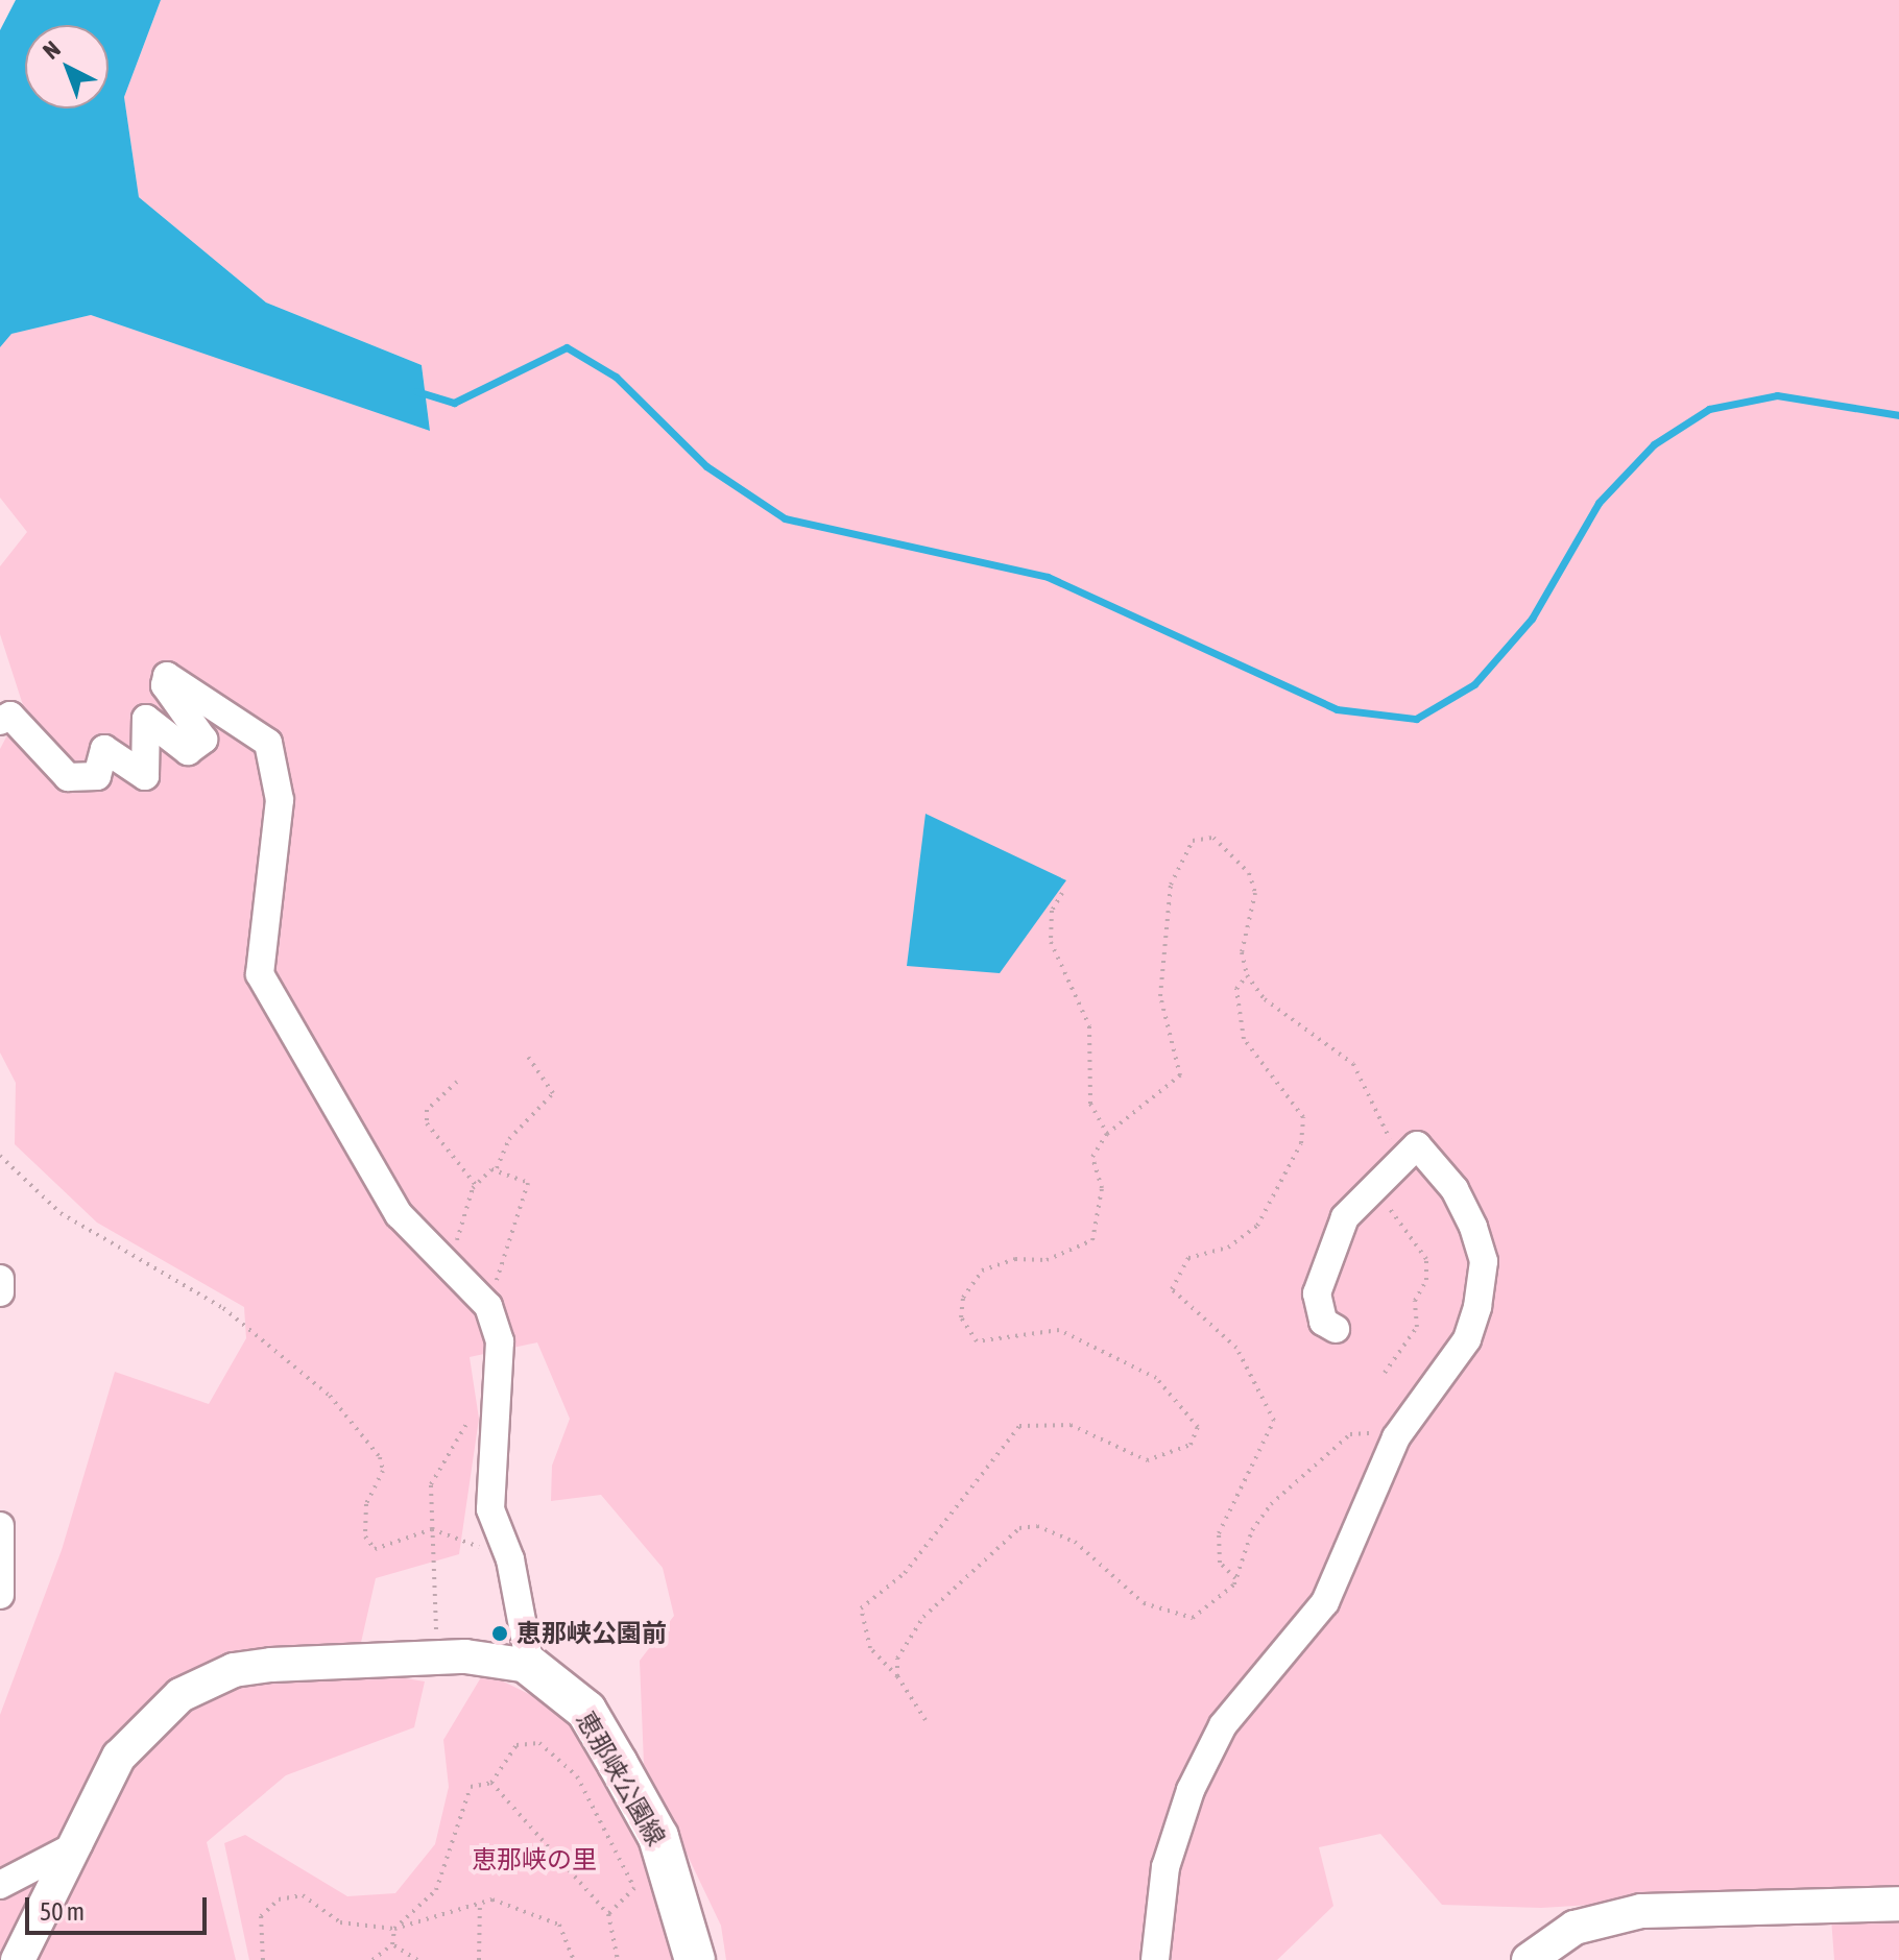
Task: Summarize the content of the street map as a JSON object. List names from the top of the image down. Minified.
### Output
{"streets":{"main road":["恵那峡公園線"]},"parks":["恵那峡の里"],"places":["恵那峡公園前"],"scale_bar":"50 m","north":"top left"}
